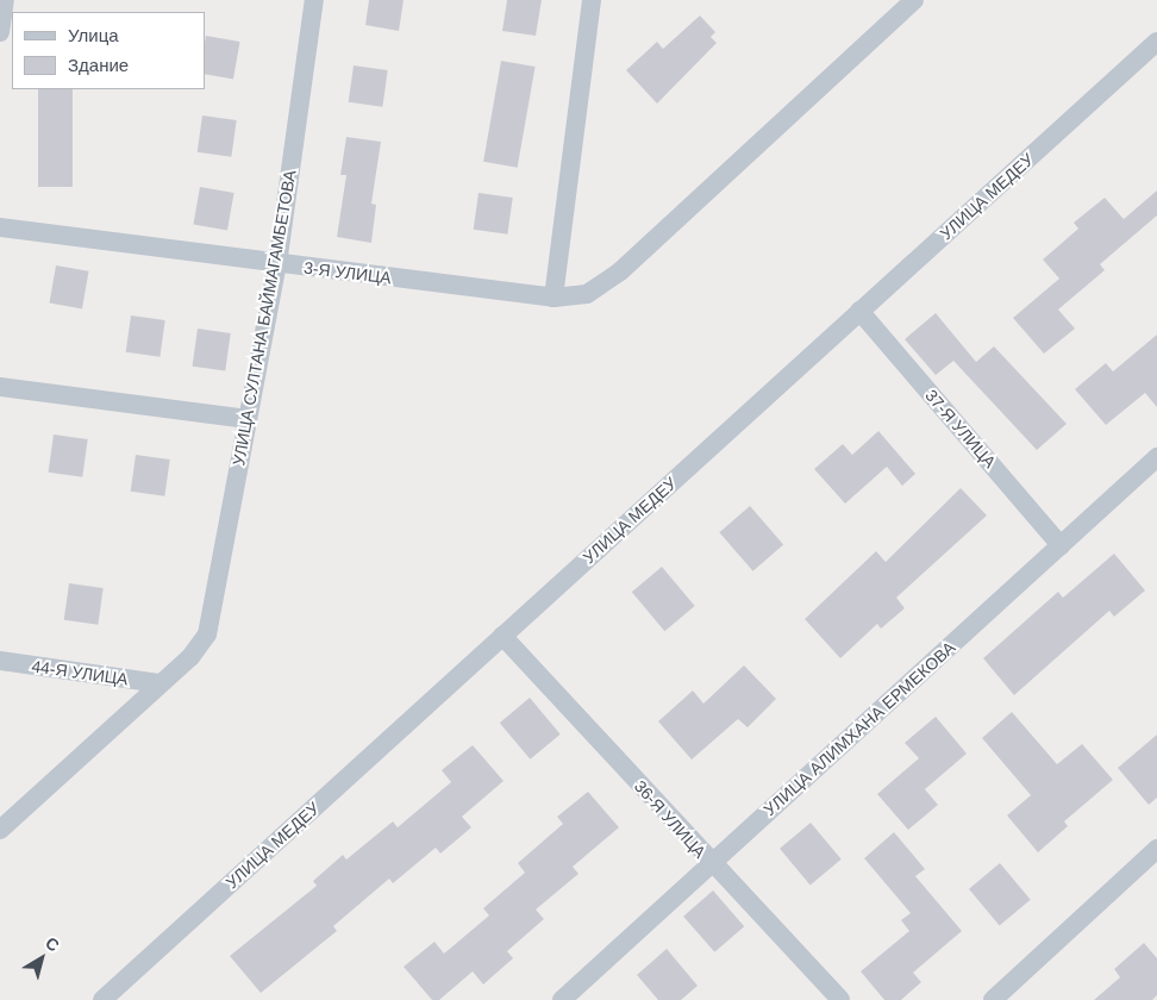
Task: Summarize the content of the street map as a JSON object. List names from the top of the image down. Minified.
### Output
{"streets":{"street":["УЛИЦА МЕДЕУ","3-Я УЛИЦА","УЛИЦА СУЛТАНА БАЙМАГАМБЕТОВА","37-Я УЛИЦА","44-Я УЛИЦА","УЛИЦА АЛИМХАНА ЕРМЕКОВА","36-Я УЛИЦА"]},"crossings":[["УЛИЦА МЕДЕУ","37-Я УЛИЦА"],["УЛИЦА МЕДЕУ","36-Я УЛИЦА"],["3-Я УЛИЦА","УЛИЦА СУЛТАНА БАЙМАГАМБЕТОВА"],["УЛИЦА СУЛТАНА БАЙМАГАМБЕТОВА","44-Я УЛИЦА"],["37-Я УЛИЦА","УЛИЦА АЛИМХАНА ЕРМЕКОВА"],["УЛИЦА АЛИМХАНА ЕРМЕКОВА","36-Я УЛИЦА"]],"legend":["Улица","Здание"],"north":"top right"}
